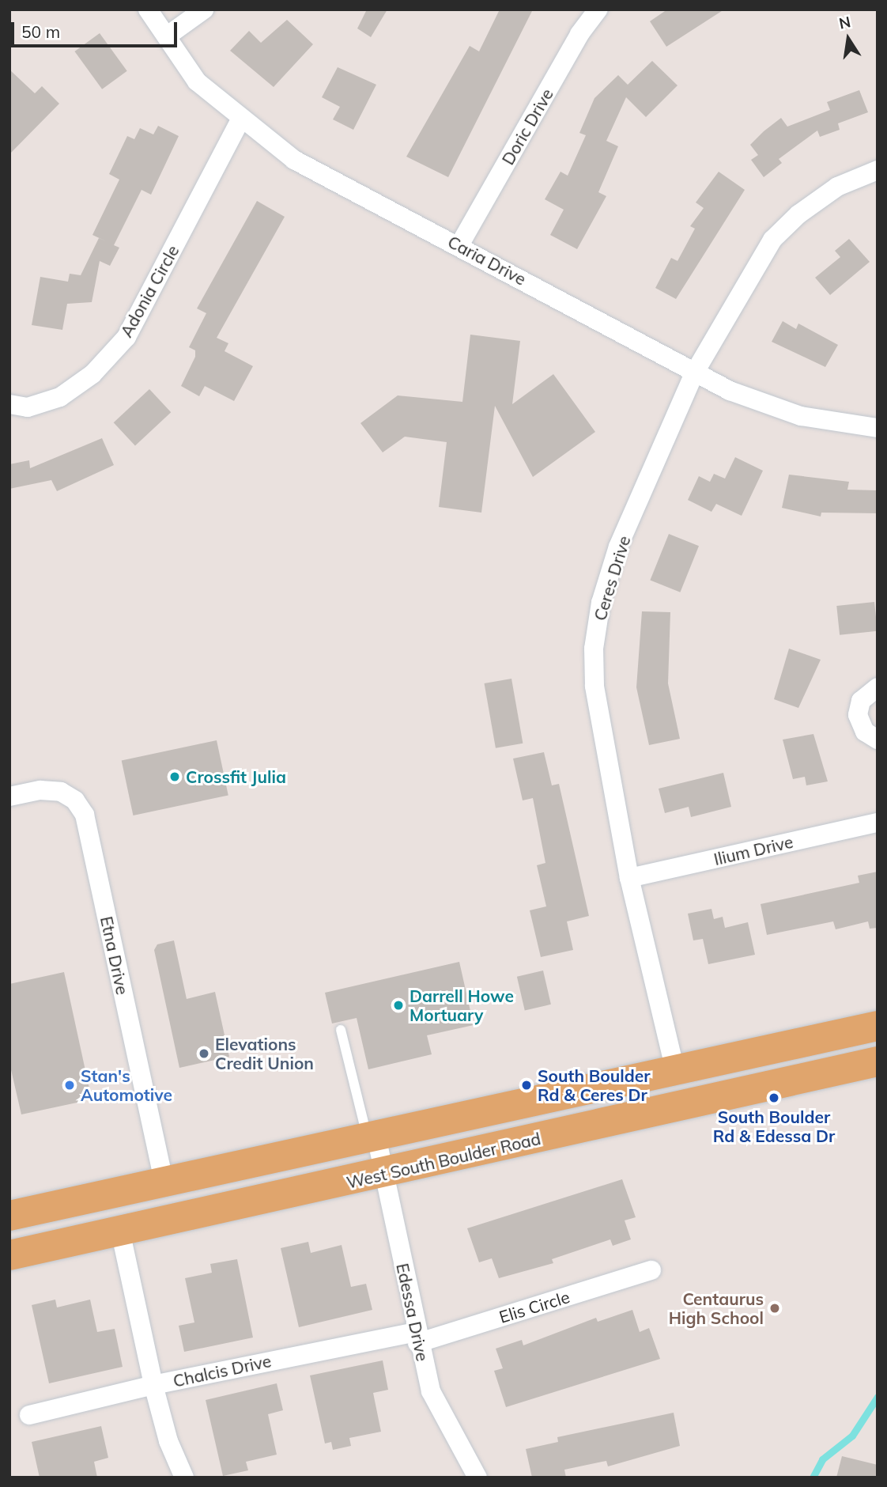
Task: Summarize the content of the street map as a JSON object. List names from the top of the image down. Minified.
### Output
{"streets":{"main road":["West South Boulder Road"],"street":["Doric Drive","Caria Drive","Adonia Circle","Ceres Drive","Ilium Drive","Etna Drive","Elis Circle","Edessa Drive","Chalcis Drive"]},"crossings":[["Doric Drive","Caria Drive"],["Caria Drive","Adonia Circle"],["Caria Drive","Ceres Drive"],["Ceres Drive","Ilium Drive"],["West South Boulder Road","Edessa Drive"],["Elis Circle","Edessa Drive"],["Elis Circle","Chalcis Drive"],["Edessa Drive","Chalcis Drive"]],"places":["Crossfit Julia","Darrell Howe Mortuary","Elevations Credit Union","Stan's Automotive","South Boulder Rd & Ceres Dr","South Boulder Rd & Edessa Dr","Centaurus High School"],"scale_bar":"50 m","north":"top"}
